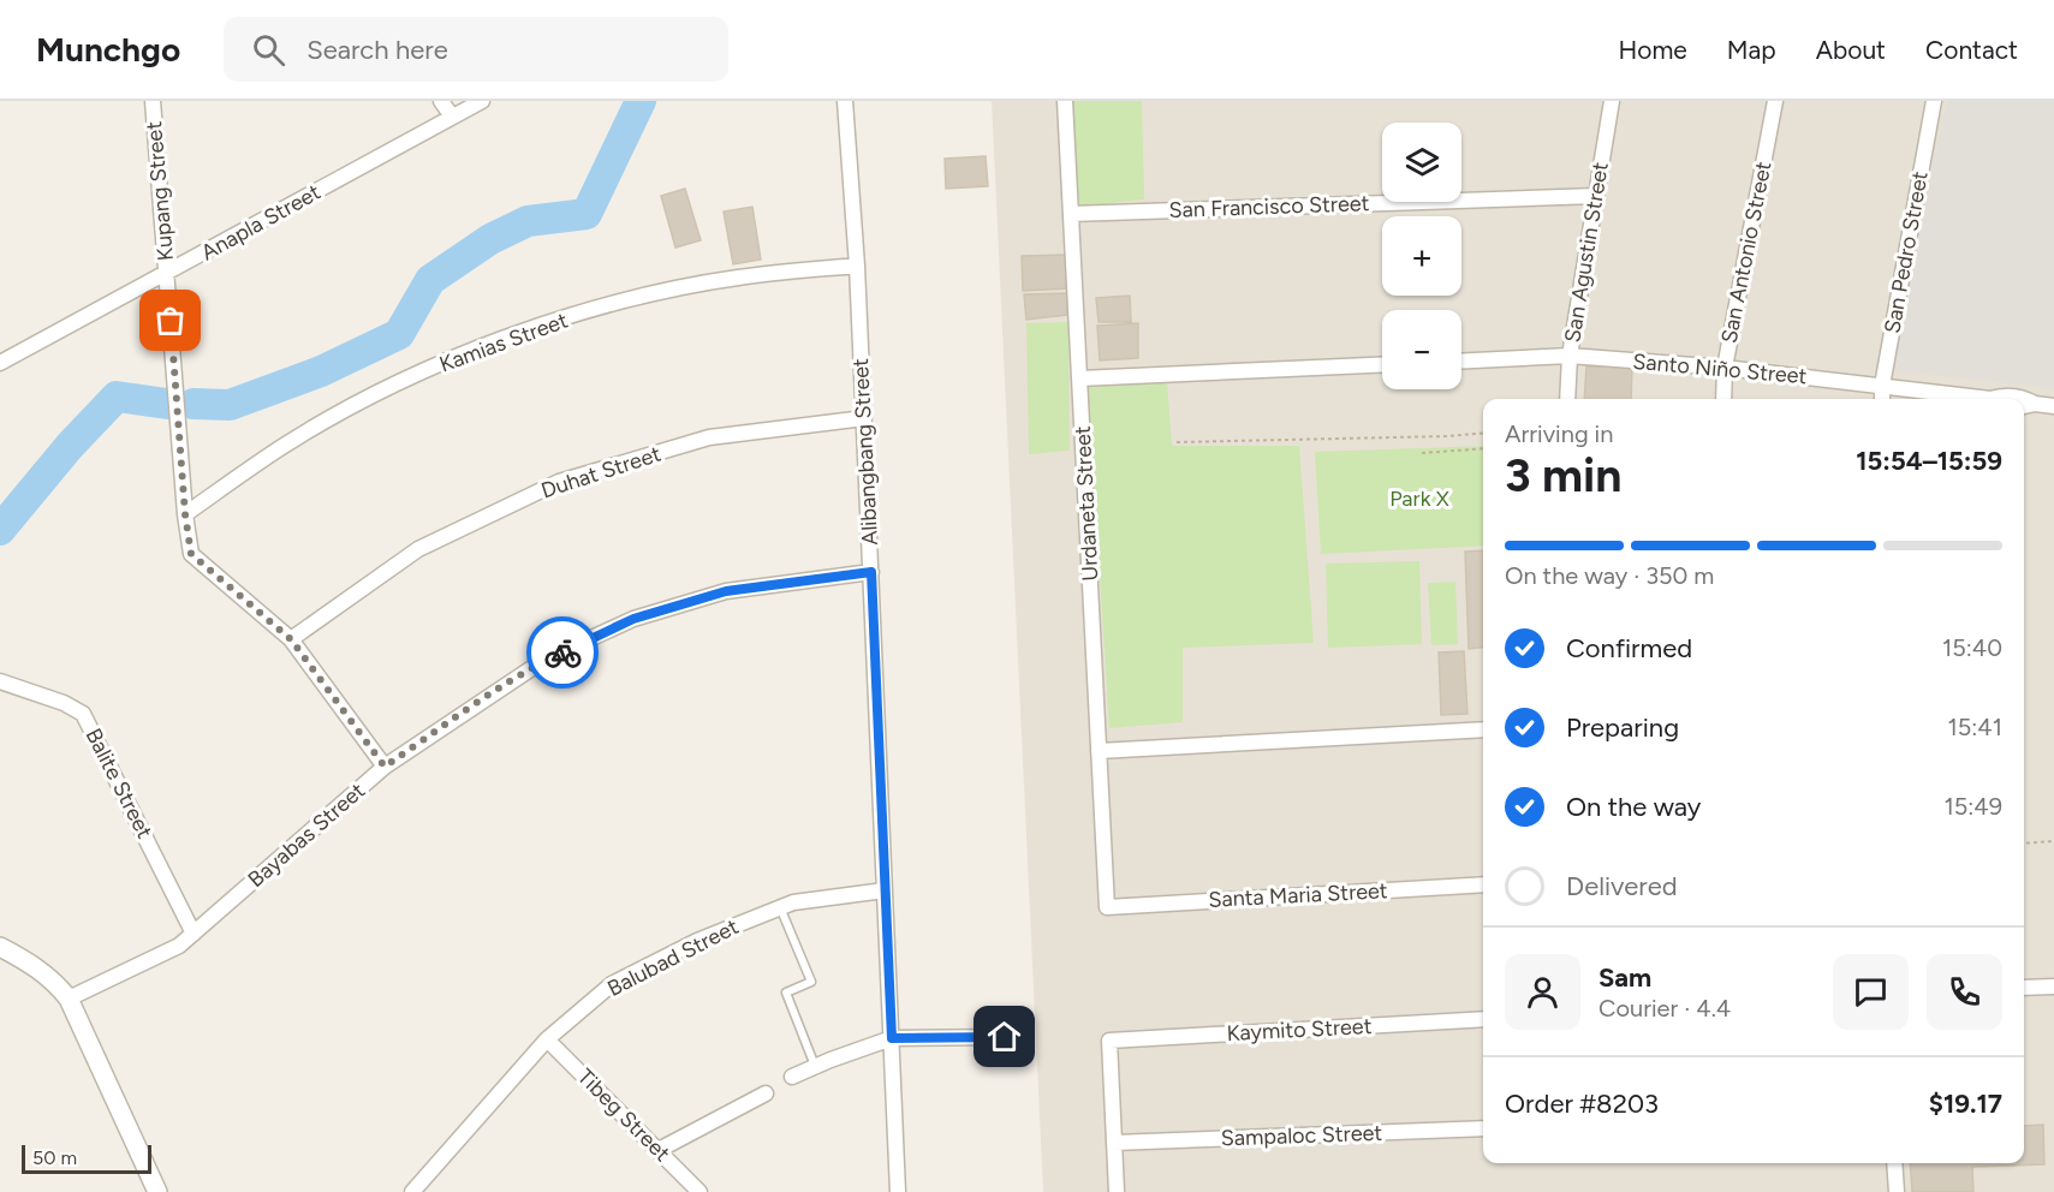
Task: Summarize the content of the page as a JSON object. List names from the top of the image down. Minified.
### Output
{"streets":{"street":["Kupang Street","San Francisco Street","Anapla Street","San Agustin Street","San Antonio Street","San Pedro Street","Kamias Street","Santo Niño Street","Alibangbang Street","Duhat Street","Urdaneta Street","Balite Street","Bayabas Street","Santa Maria Street","Balubad Street","Kaymito Street","Tibeg Street","Sampaloc Street"]},"crossings":[["Kupang Street","Anapla Street"],["Kupang Street","Kamias Street"],["Kupang Street","Duhat Street"],["Kupang Street","Bayabas Street"],["San Francisco Street","San Agustin Street"],["San Francisco Street","Urdaneta Street"],["San Agustin Street","Santo Niño Street"],["San Antonio Street","Santo Niño Street"],["San Pedro Street","Santo Niño Street"],["Kamias Street","Alibangbang Street"],["Alibangbang Street","Duhat Street"],["Alibangbang Street","Bayabas Street"],["Alibangbang Street","Balubad Street"],["Urdaneta Street","Santa Maria Street"],["Balite Street","Bayabas Street"],["Balubad Street","Tibeg Street"],["Kaymito Street","Sampaloc Street"]],"parks":["Park X"],"scale_bar":"50 m","page":{"header":"Munchgo","search":"Search here","nav":["Home","Map","About","Contact"],"map_buttons":["+","−"],"heading":["3 min","Arriving in","15:54–15:59"],"panel":["Sam","Courier · 4.4","Order #8203","$19.17"],"bar":"On the way · 350 m","list":[["Confirmed","15:40"],["Preparing","15:41"],["On the way","15:49"],"Delivered"],"scale":"50 m"}}
